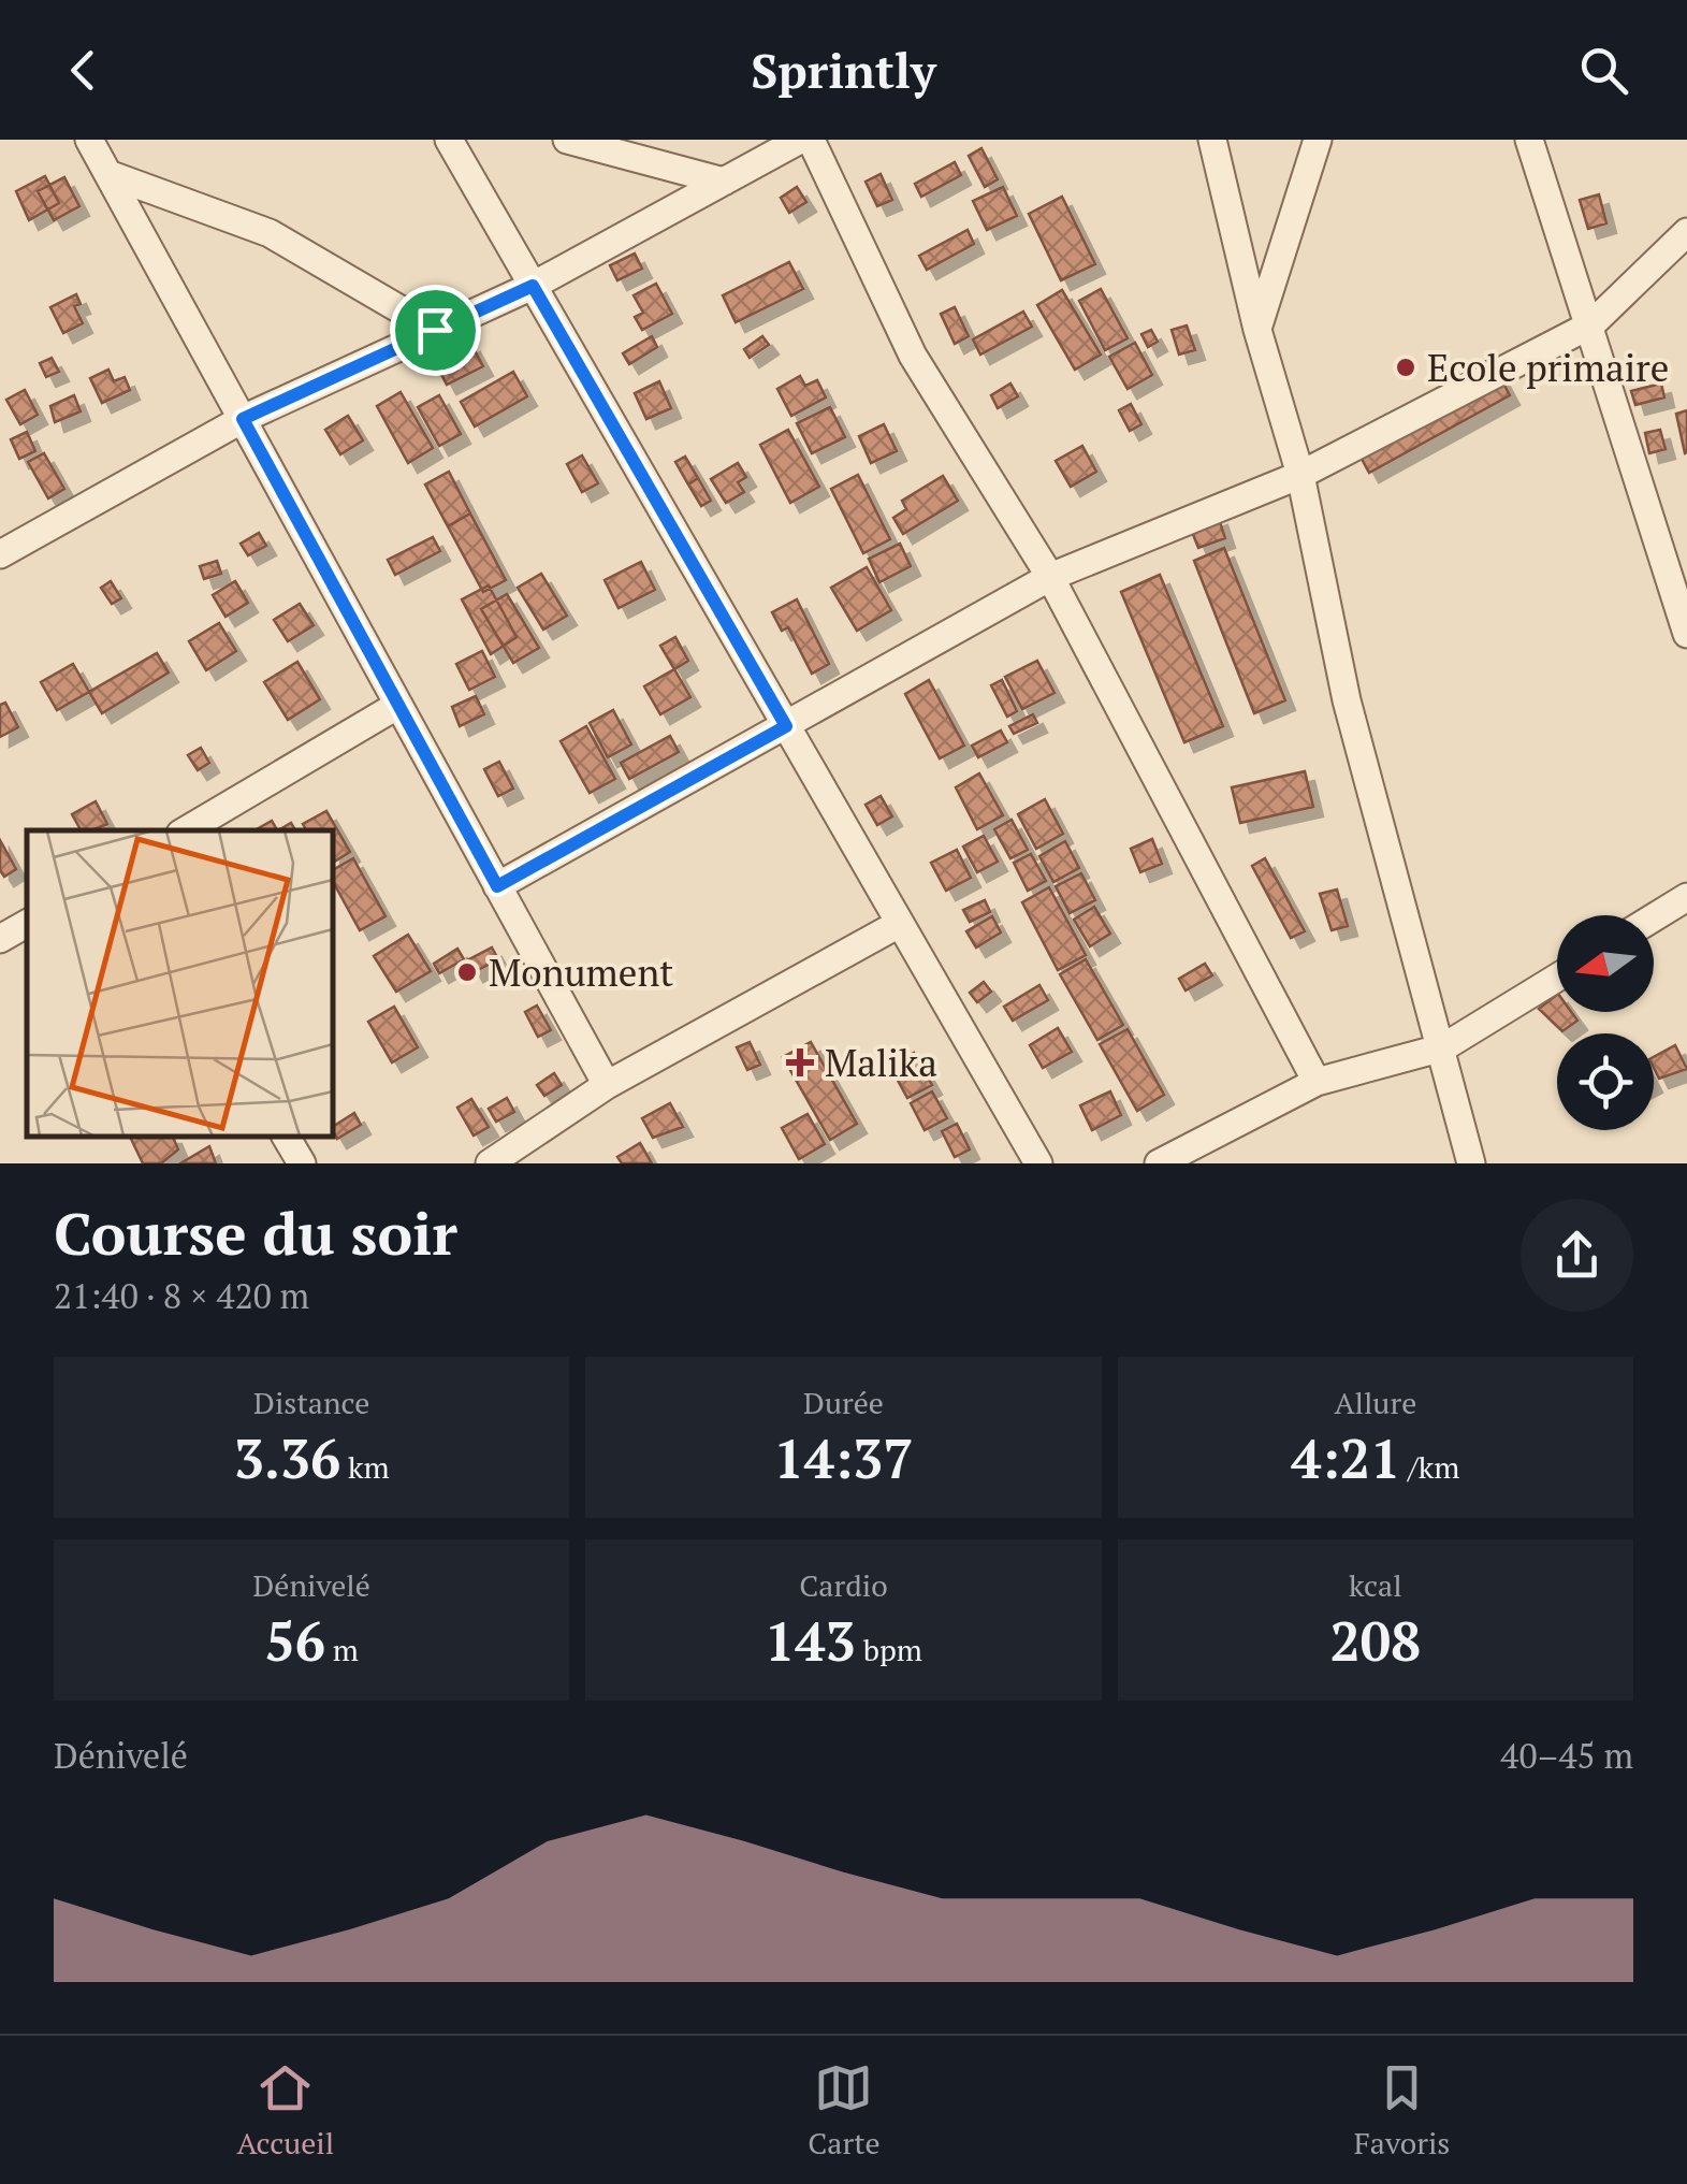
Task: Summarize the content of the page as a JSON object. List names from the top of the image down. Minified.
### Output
{"places":{"other":["Ecole primaire","Monument"],"health":["Malika"]},"north":"left","page":{"header":"Sprintly","heading":["Course du soir","21:40 · 8 × 420 m"],"stats":[["Distance","3.36 km"],["Durée","14:37"],["Allure","4:21 /km"],["Dénivelé","56 m"],["Cardio","143 bpm"],["kcal","208"]],"chart":["Dénivelé","40–45 m"],"tabs":["Accueil","Carte","Favoris"]}}
